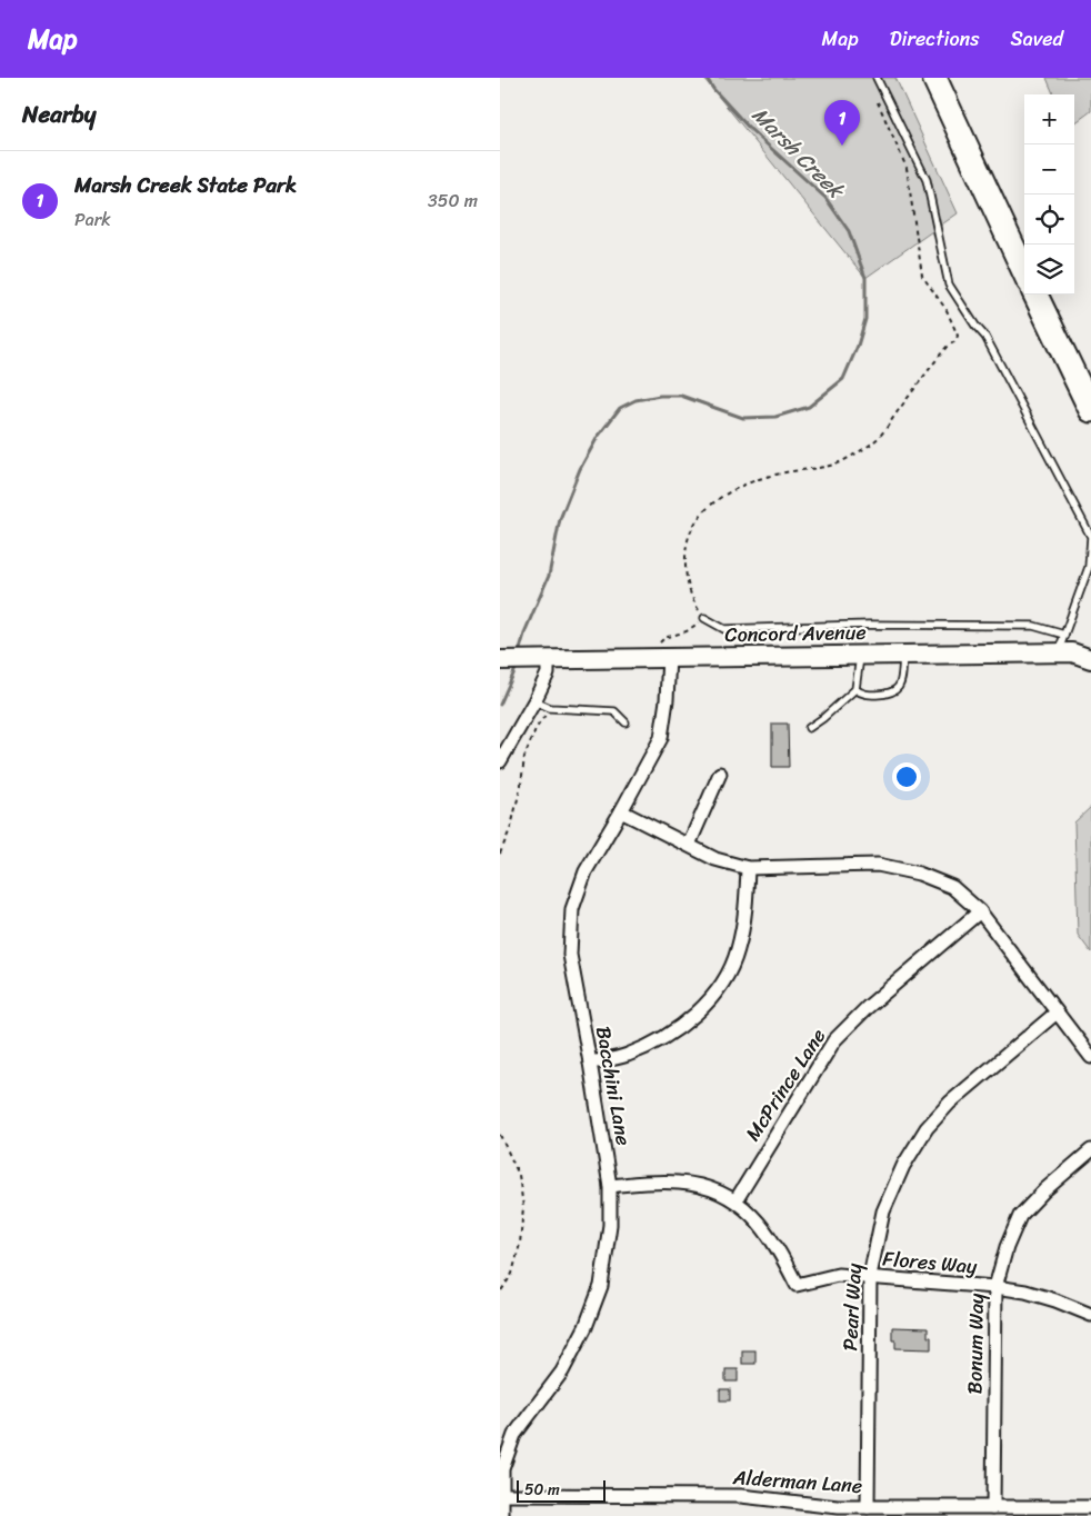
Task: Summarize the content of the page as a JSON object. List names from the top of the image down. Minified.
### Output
{"streets":{"street":["Concord Avenue","McPrince Lane","Bacchini Lane","Flores Way","Pearl Way","Bonum Way","Alderman Lane"]},"crossings":[["Concord Avenue","Bacchini Lane"],["McPrince Lane","Flores Way"],["Bacchini Lane","Flores Way"],["Bacchini Lane","Alderman Lane"],["Flores Way","Pearl Way"],["Flores Way","Bonum Way"],["Pearl Way","Alderman Lane"],["Bonum Way","Alderman Lane"]],"water":["Marsh Creek"],"scale_bar":"50 m","page":{"header":"Map","nav":["Map","Directions","Saved"],"heading":"Nearby","map_buttons":["+","−"],"pins":"1","list":[{"mark":"1","name":"Marsh Creek State Park","note":"Park","value":"350 m"}],"scale":"50 m"}}
